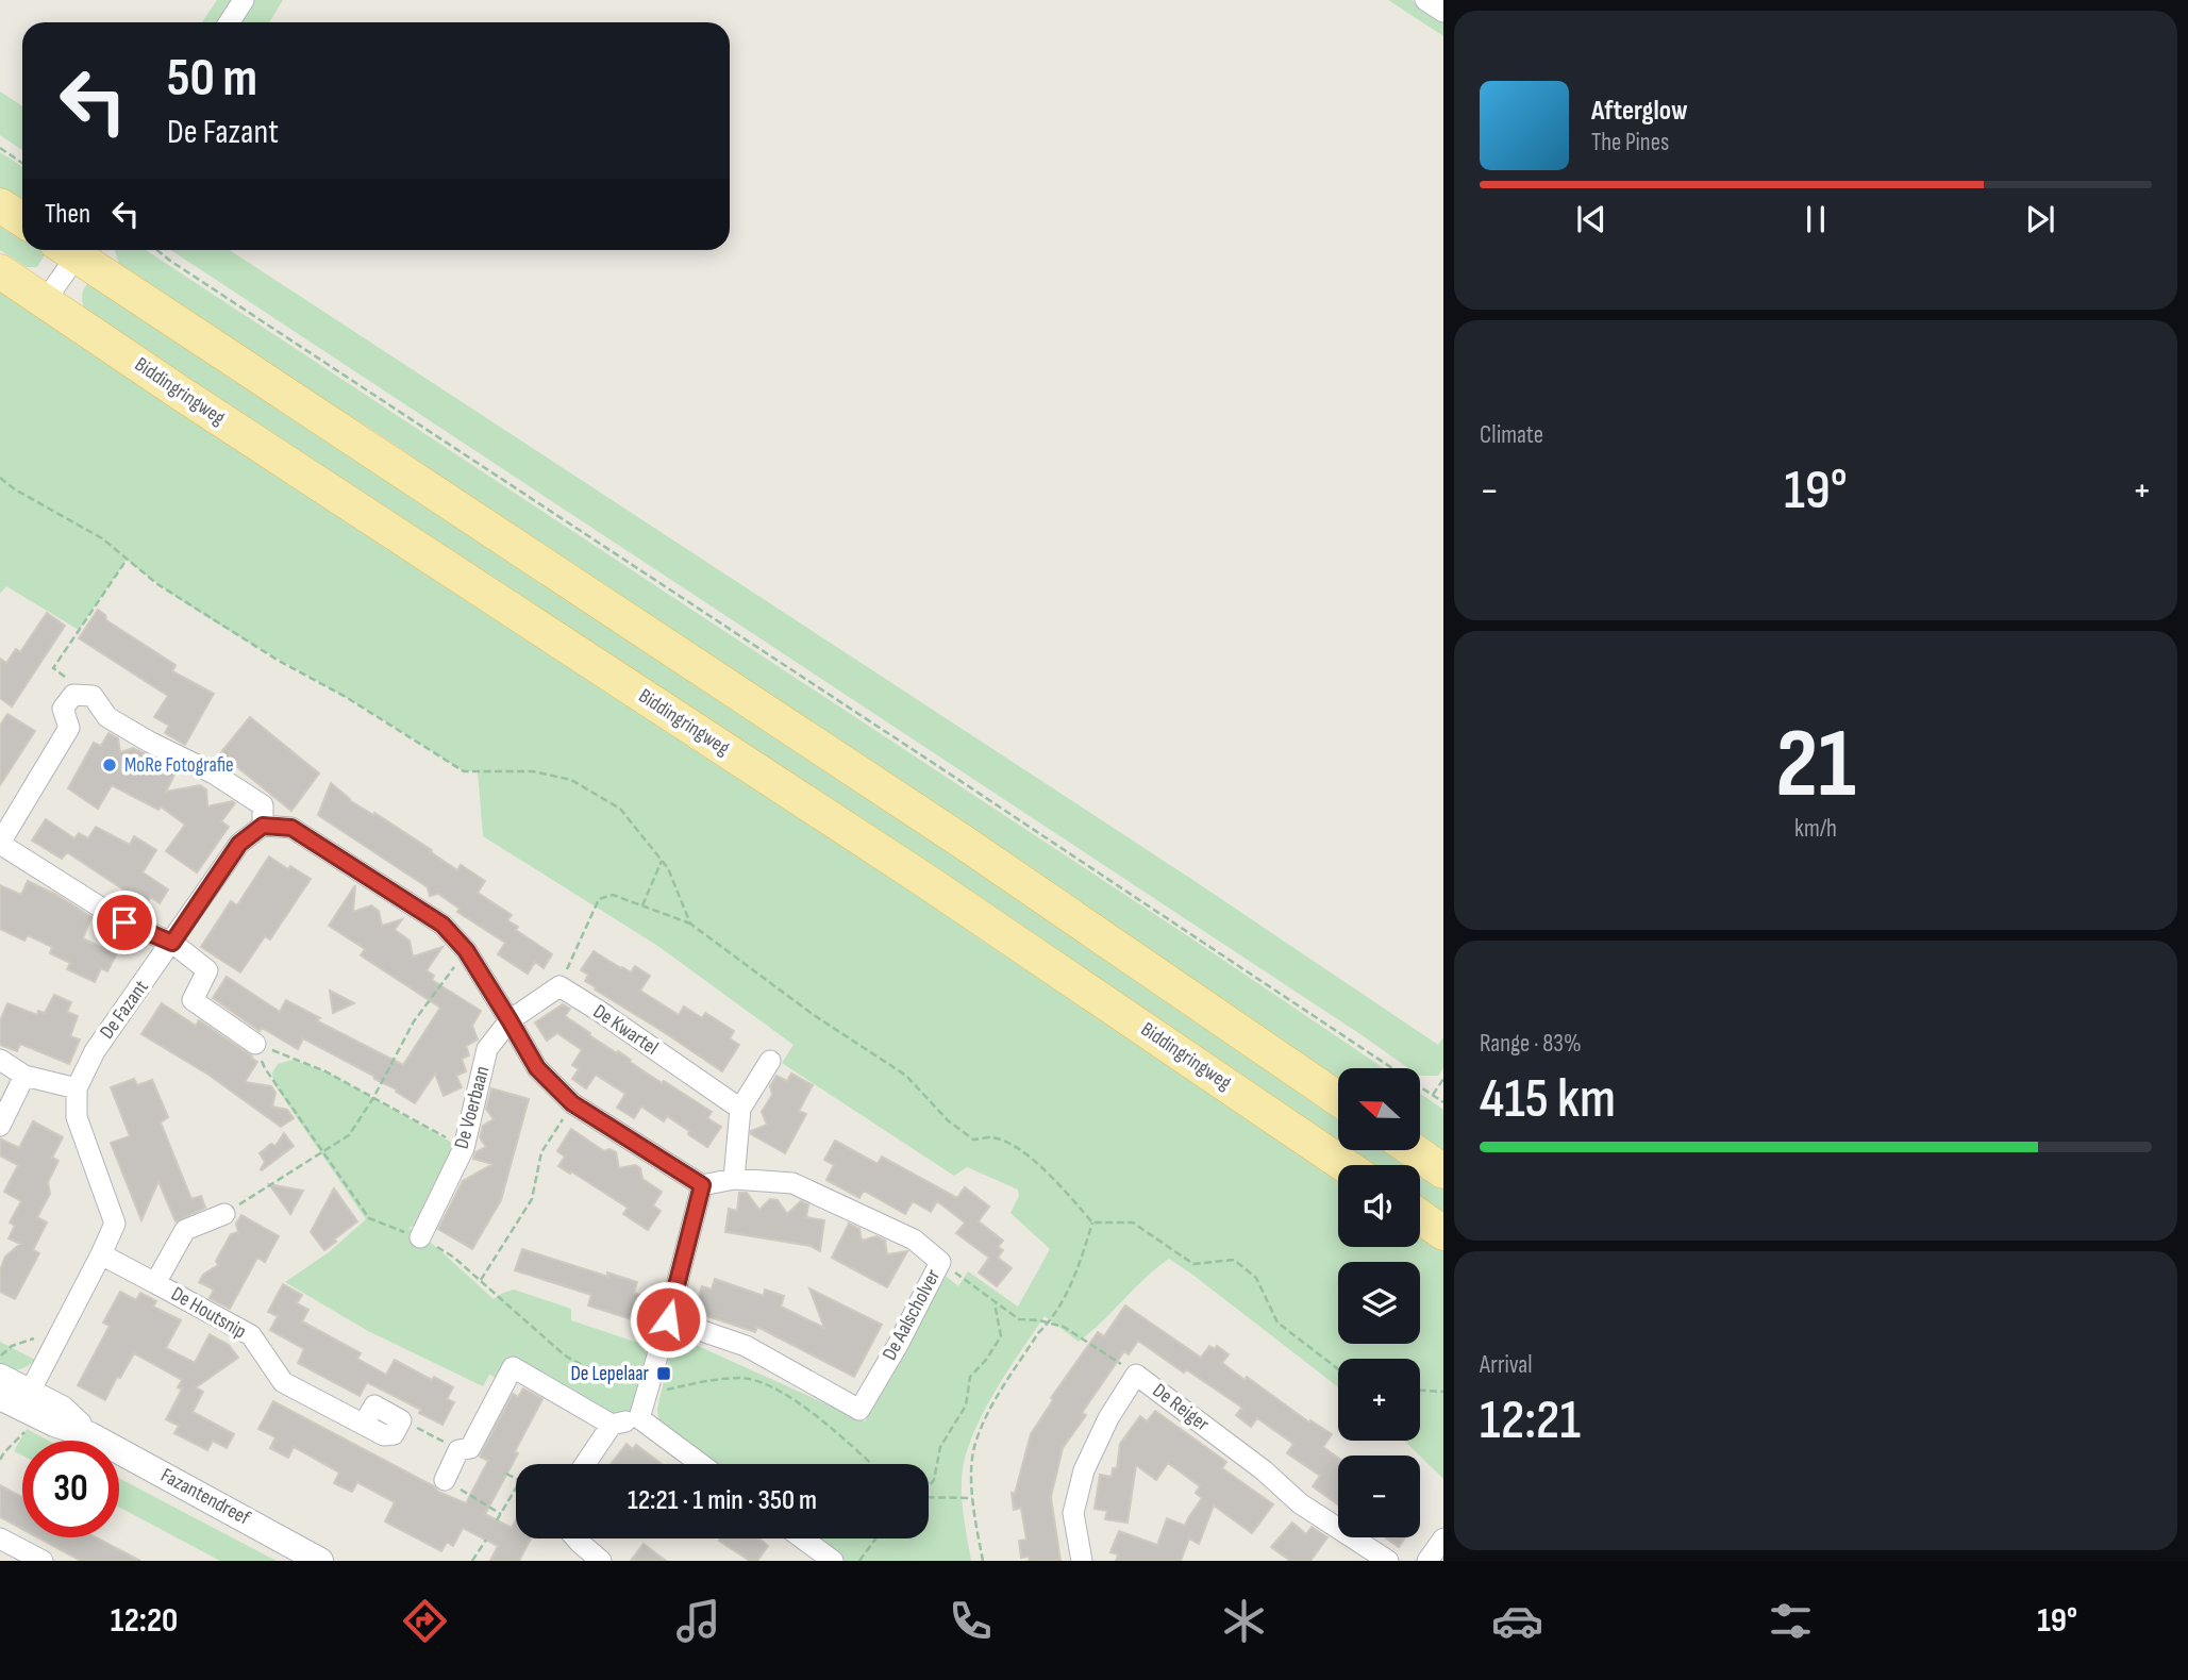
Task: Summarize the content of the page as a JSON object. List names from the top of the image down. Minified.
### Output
{"streets":{"main road":["Biddingringweg"],"street":["De Fazant","De Kwartel","De Voerbaan","De Houtsnip","De Aalscholver","De Reiger","Fazantendreef"]},"places":{"other":["MoRe Fotografie"],"transit":["De Lepelaar"]},"north":"left","page":{"turn":["50 m","De Fazant"],"song":["Afterglow","The Pines"],"then":"Then","tile":["Climate",["21","km/h"],["Range · 83%","415 km"],["Arrival","12:21"]],"heat":["−","19°","+"],"map_buttons":["+","−"],"limit":"30","trip":"12:21 · 1 min · 350 m","tabs":["12:20","19°"]}}
